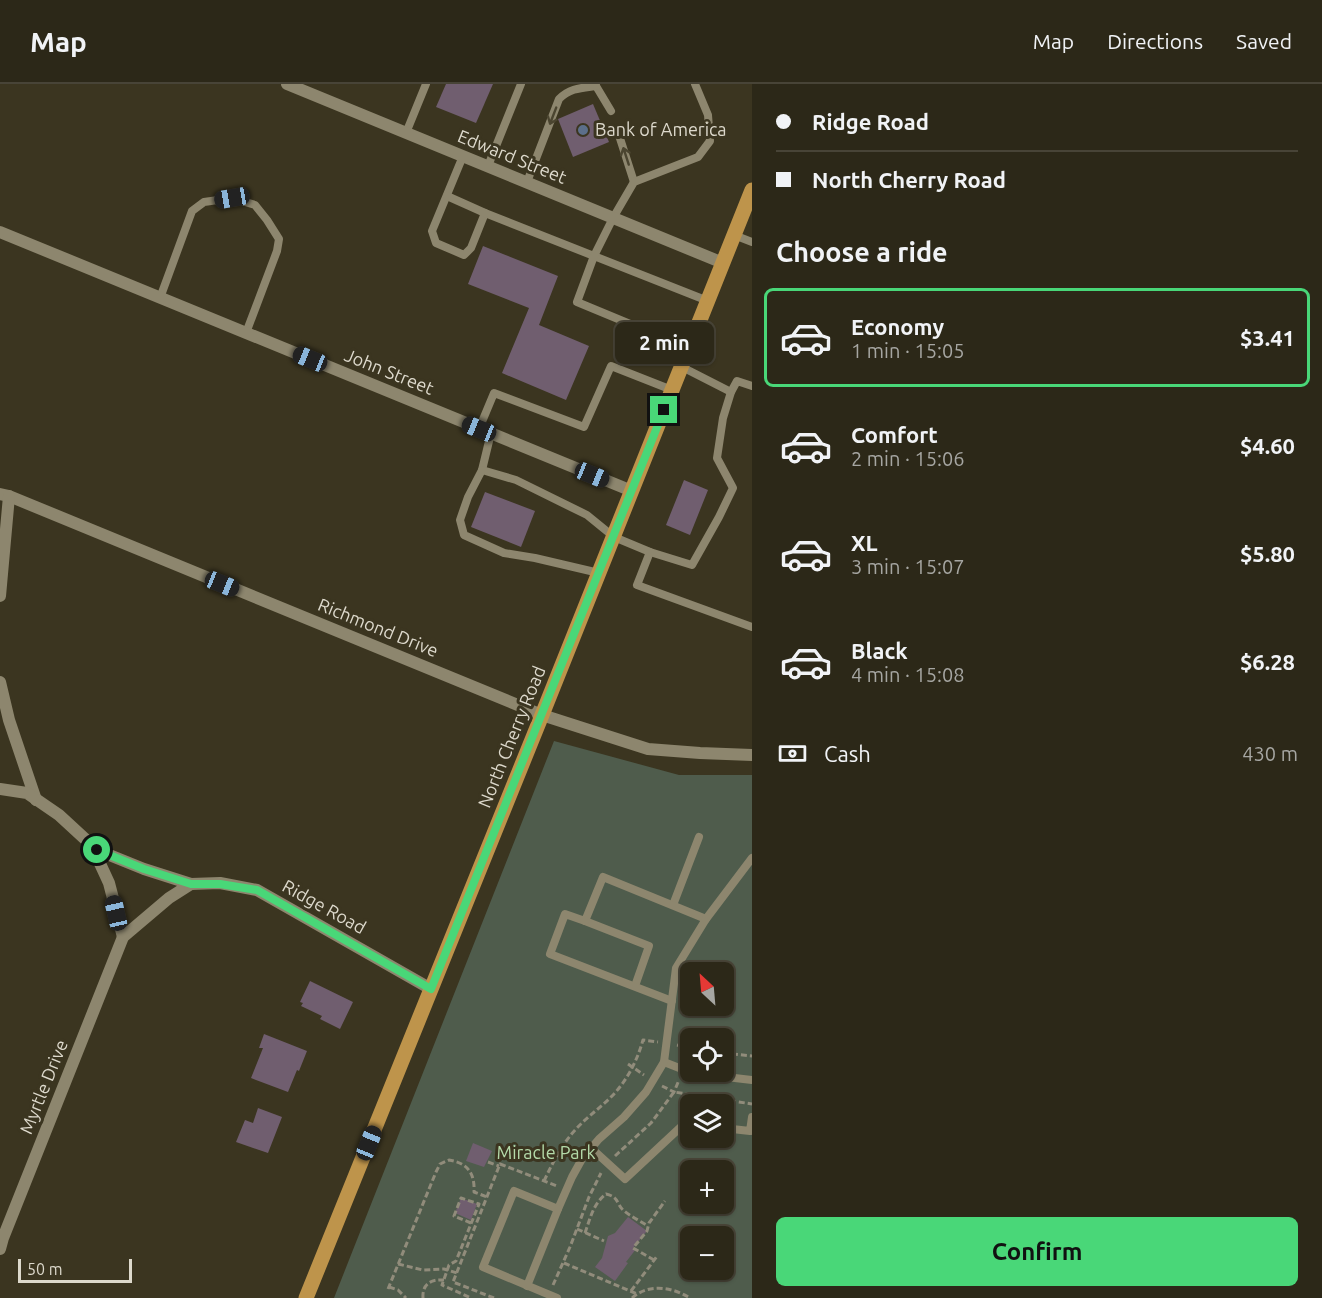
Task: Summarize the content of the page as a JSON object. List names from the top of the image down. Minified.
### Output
{"streets":{"main road":["North Cherry Road"],"street":["Edward Street","John Street","Richmond Drive","Ridge Road","Myrtle Drive"]},"crossings":[["Edward Street","North Cherry Road"],["John Street","North Cherry Road"],["Richmond Drive","North Cherry Road"],["North Cherry Road","Ridge Road"],["Ridge Road","Myrtle Drive"]],"parks":["Miracle Park"],"places":["Bank of America"],"scale_bar":"50 m","north":"top left","page":{"header":"Map","nav":["Map","Directions","Saved"],"banner":["Ridge Road","North Cherry Road"],"heading":"Choose a ride","list":[{"name":"Economy","note":"1 min · 15:05","value":"$3.41"},{"name":"Comfort","note":"2 min · 15:06","value":"$4.60"},{"name":"XL","note":"3 min · 15:07","value":"$5.80"},{"name":"Black","note":"4 min · 15:08","value":"$6.28"}],"bubble":"2 min","pay":["Cash","430 m"],"map_buttons":["+","−"],"buttons":"Confirm","scale":"50 m"}}
